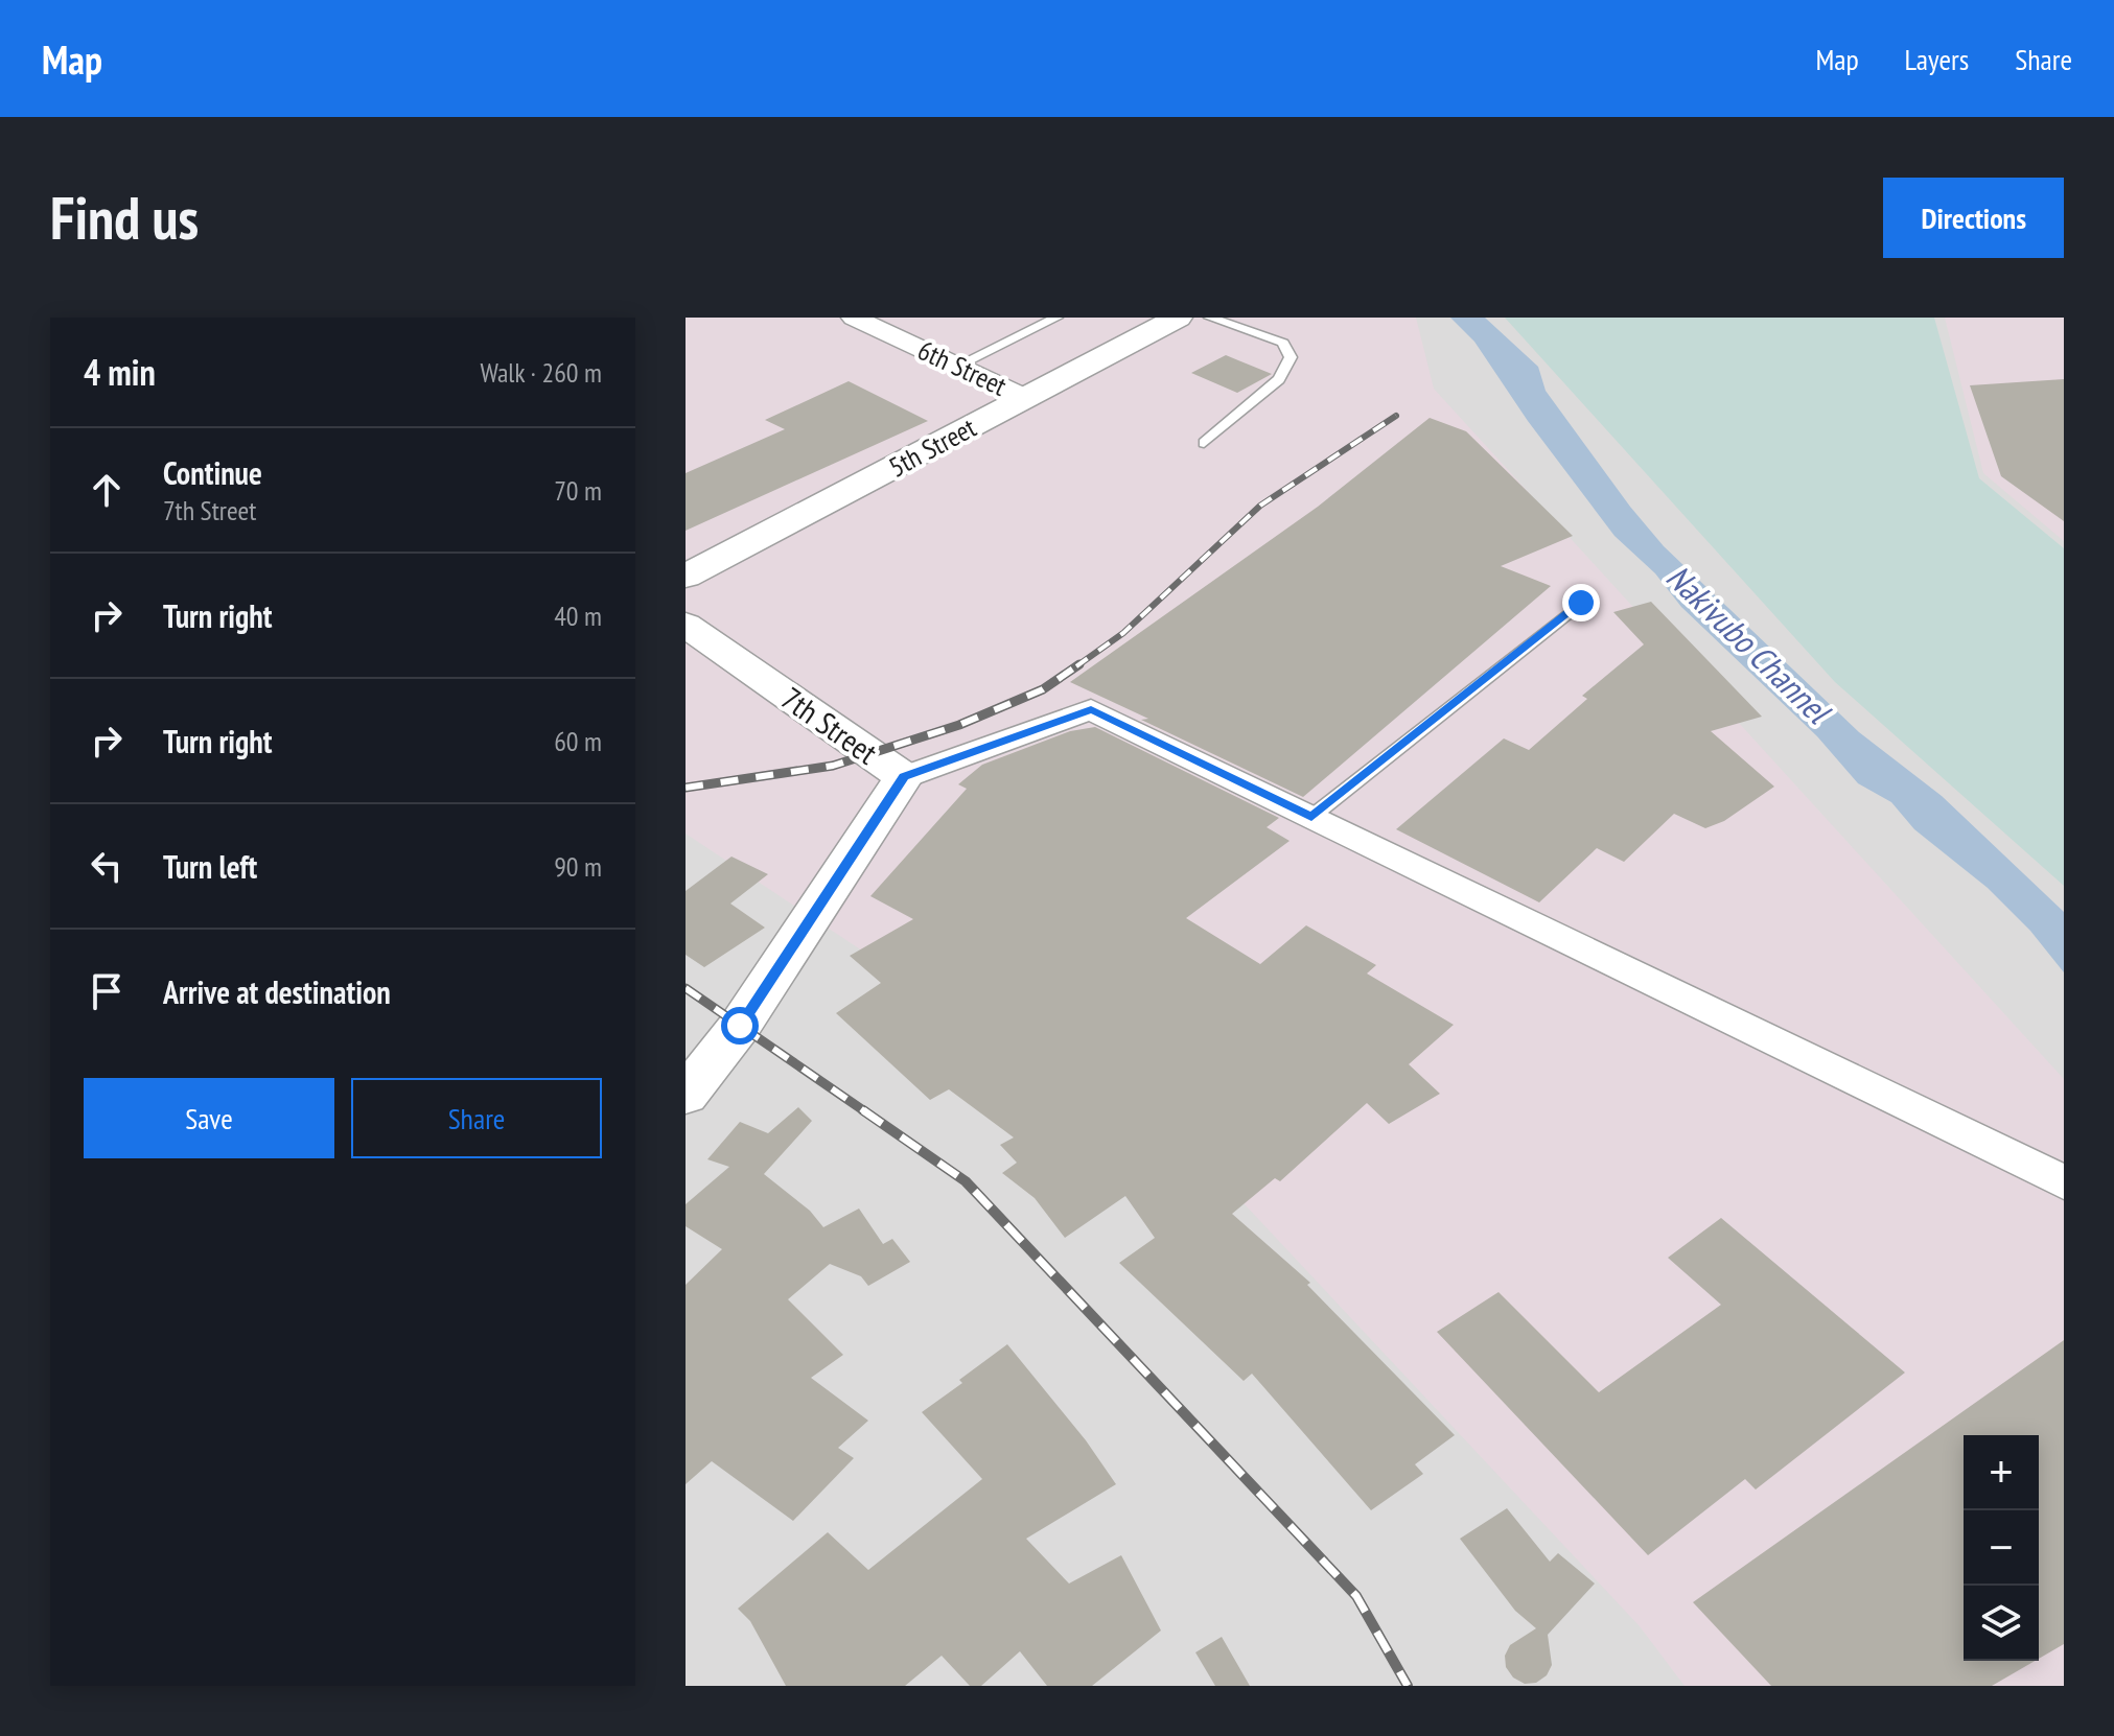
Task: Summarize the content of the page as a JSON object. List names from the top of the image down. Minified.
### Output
{"streets":{"street":["6th Street","5th Street","7th Street"]},"crossings":[["6th Street","5th Street"]],"water":["Nakivubo Channel"],"page":{"header":"Map","nav":["Map","Layers","Share"],"buttons":["Directions",["Save","Share"]],"title":"Find us","heading":["4 min","Walk · 260 m"],"list":[["Continue","7th Street","70 m"],["Turn right","40 m"],["Turn right","60 m"],["Turn left","90 m"],"Arrive at destination"],"map_buttons":["+","−"]}}
